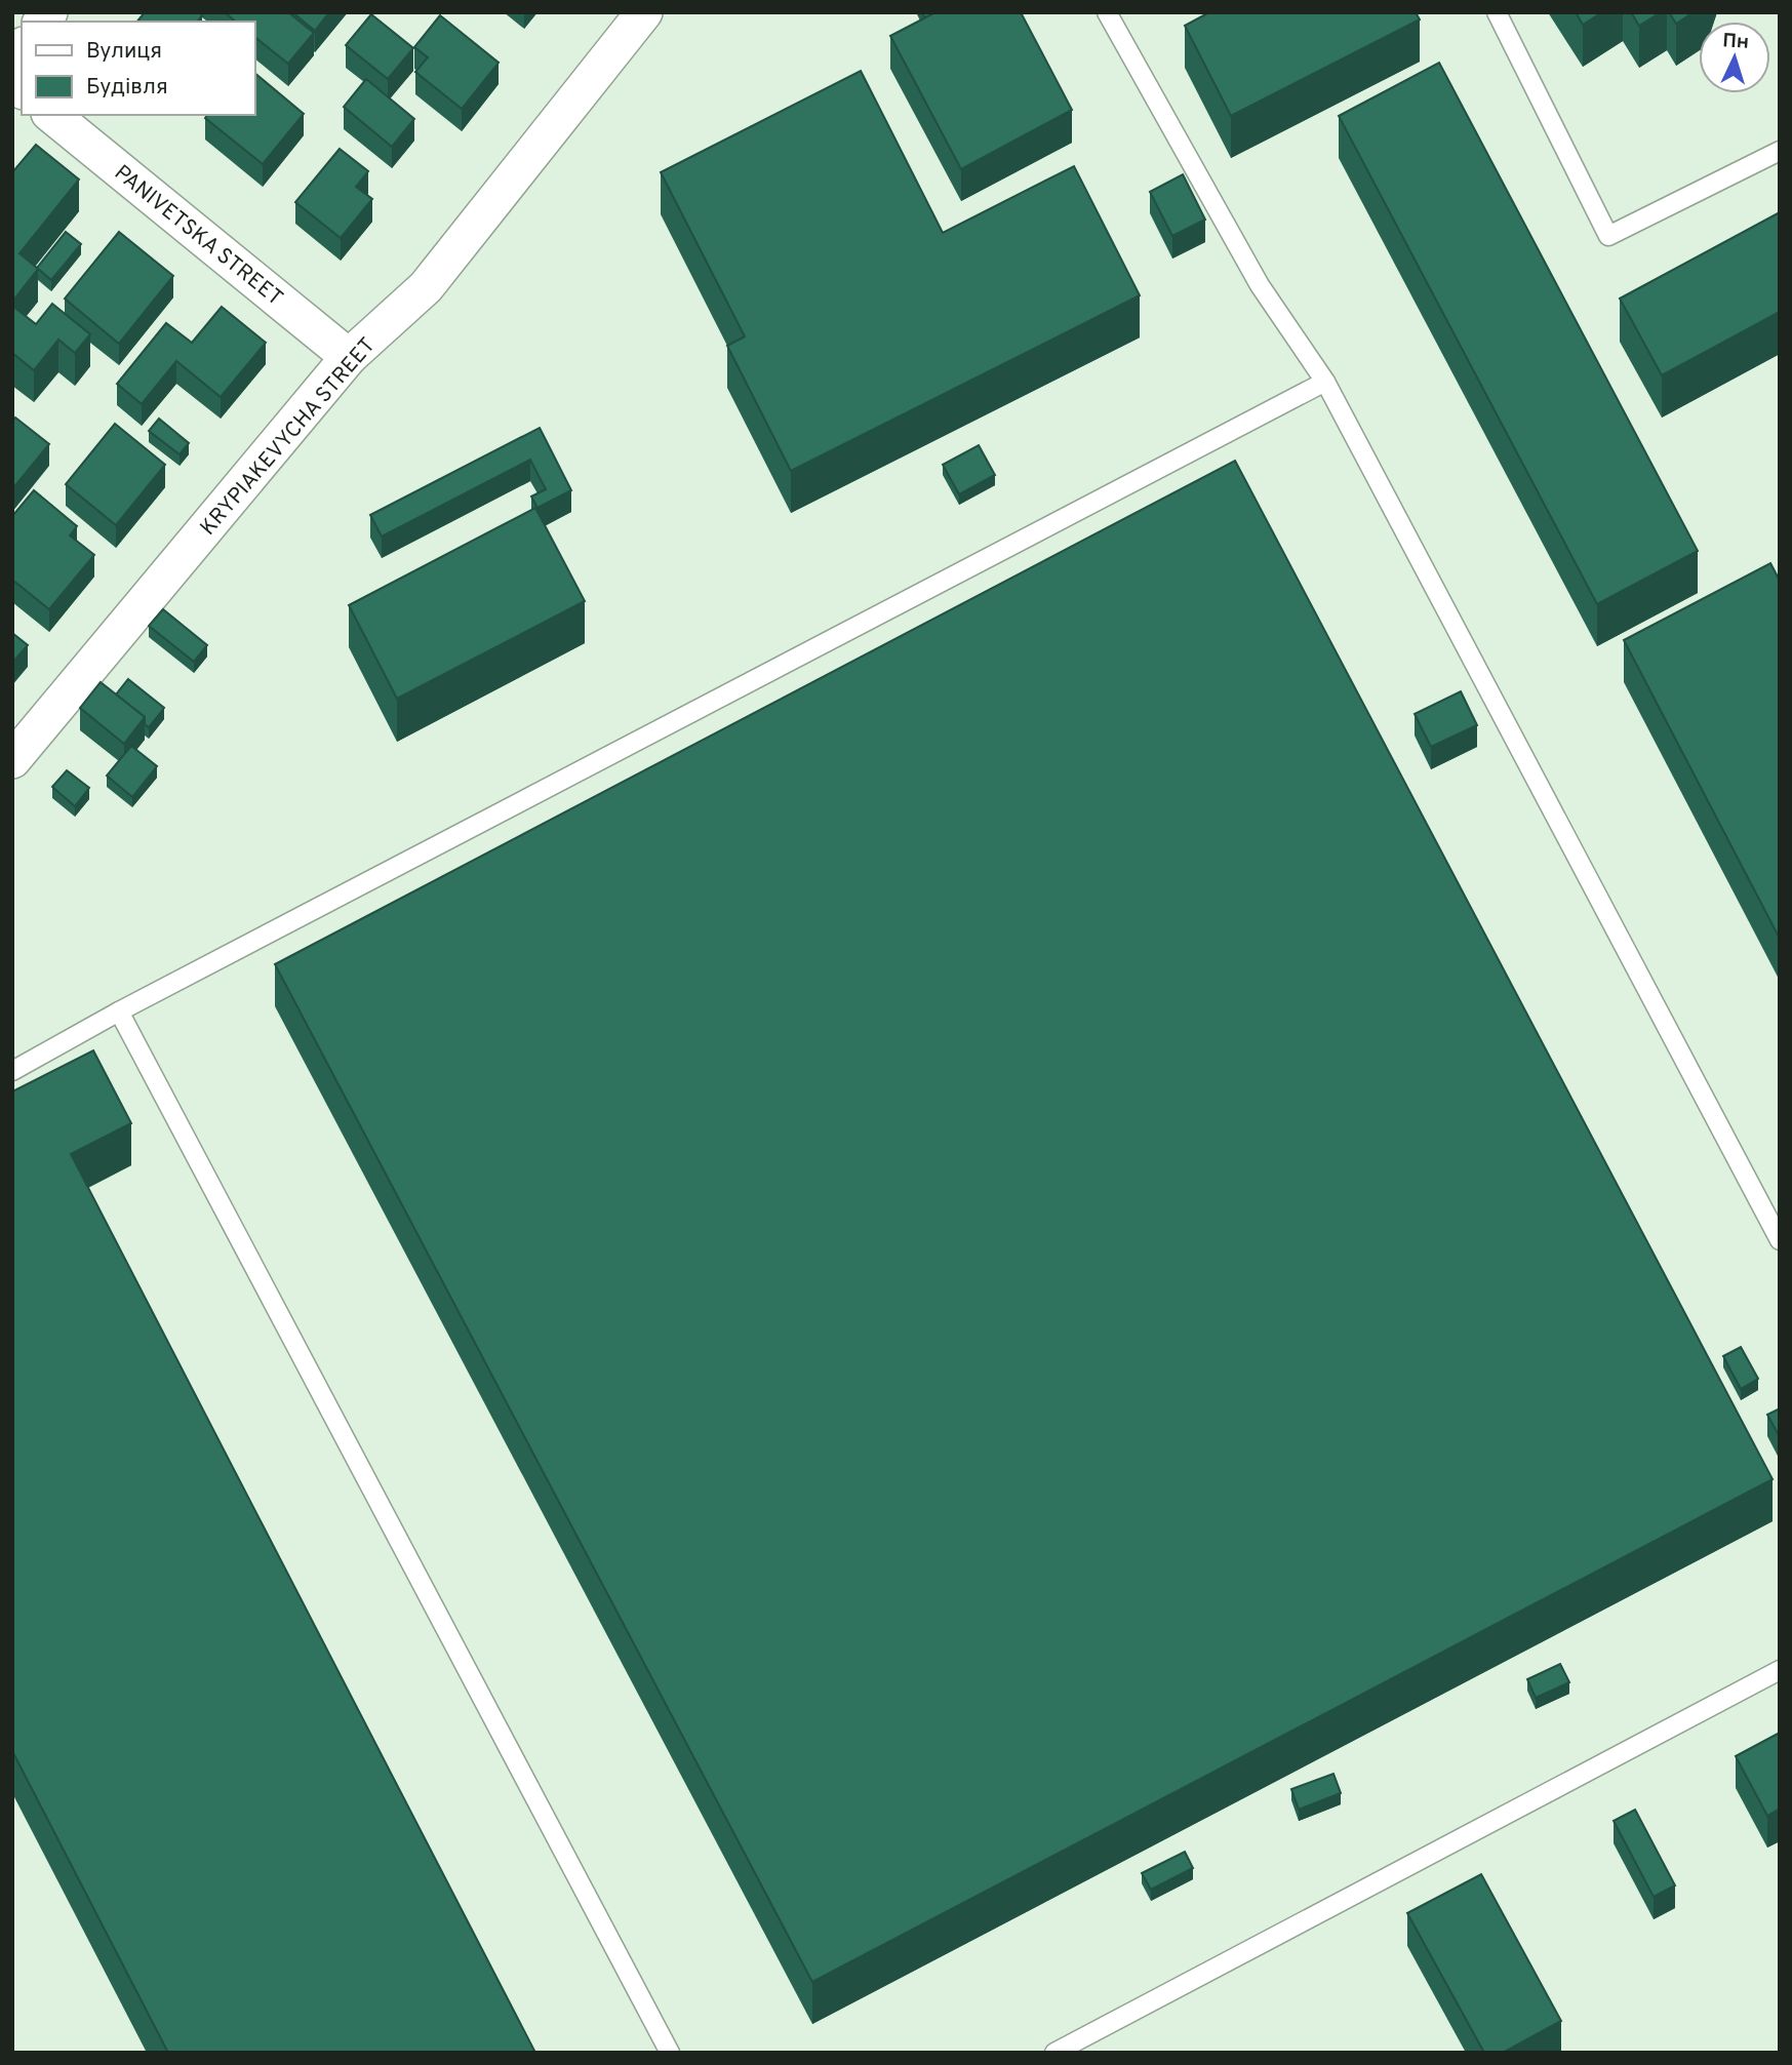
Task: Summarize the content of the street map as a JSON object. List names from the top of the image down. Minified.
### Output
{"streets":{"street":["PANIVETSKA STREET","KRYPIAKEVYCHA STREET"]},"crossings":[["PANIVETSKA STREET","KRYPIAKEVYCHA STREET"]],"legend":["Вулиця","Будівля"],"north":"top"}
